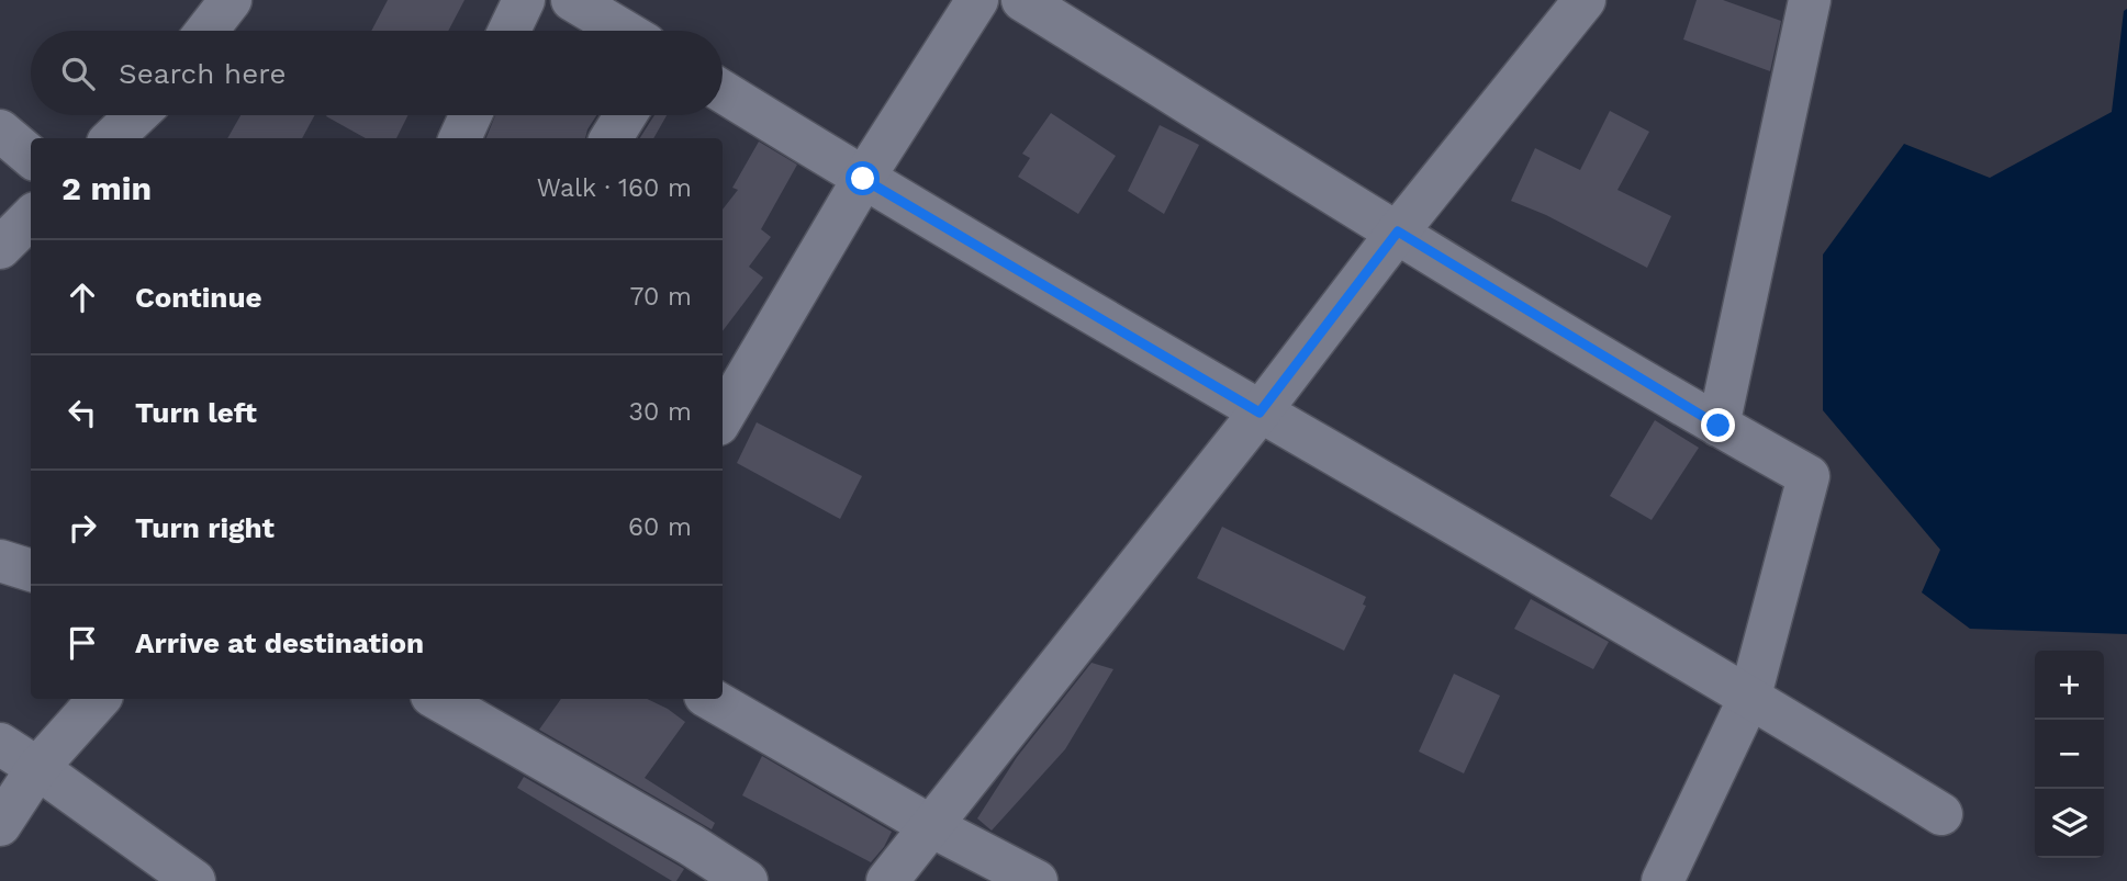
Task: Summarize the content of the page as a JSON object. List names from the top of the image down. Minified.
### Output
{"page":{"search":"Search here","heading":["2 min","Walk · 160 m"],"list":[["Continue","70 m"],["Turn left","30 m"],["Turn right","60 m"],"Arrive at destination"],"map_buttons":["+","−"]}}
